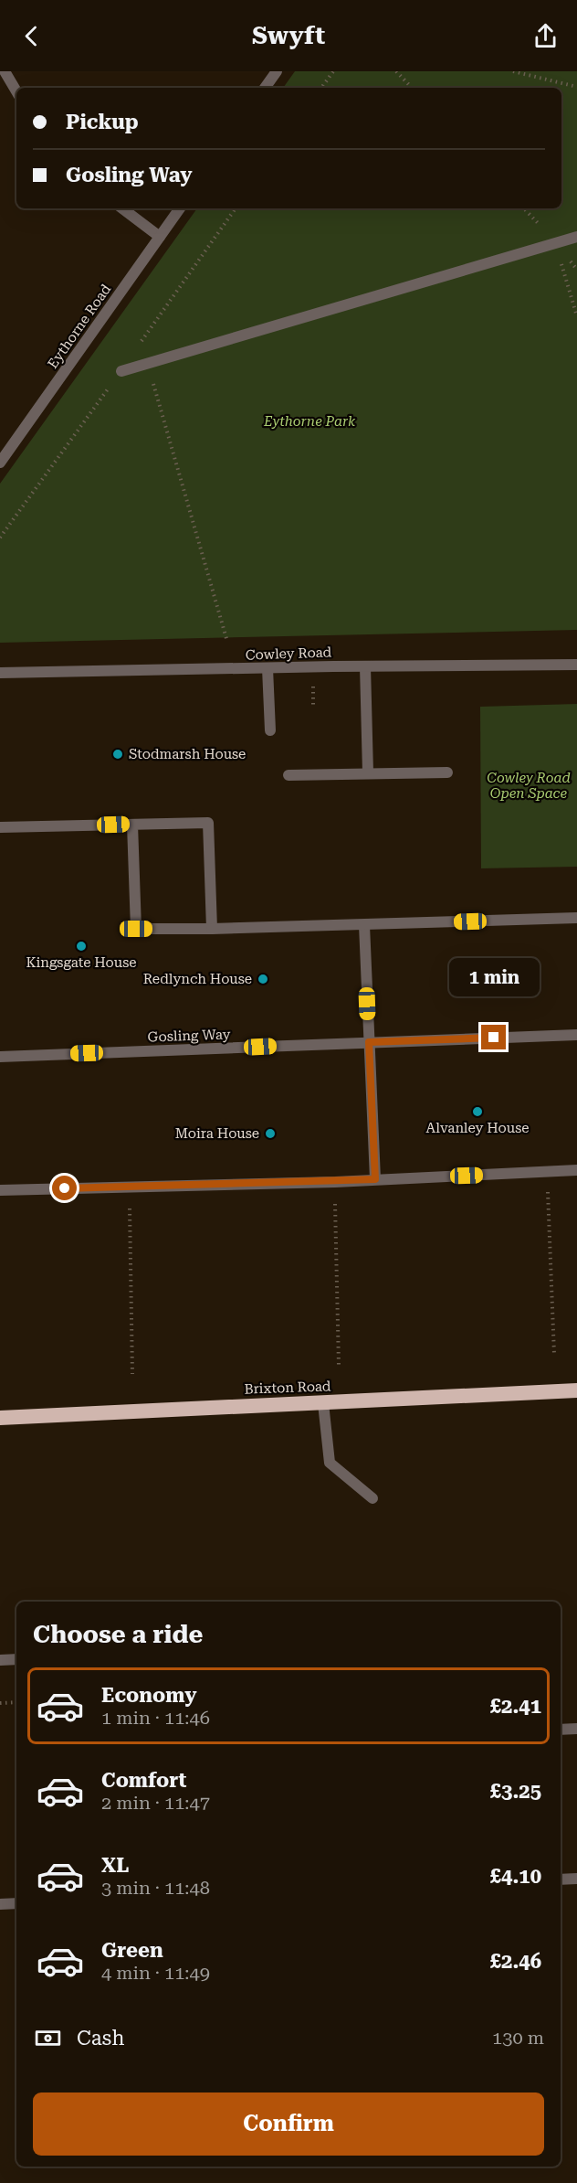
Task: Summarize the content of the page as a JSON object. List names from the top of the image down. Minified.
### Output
{"streets":{"highway":["Brixton Road"],"street":["Eythorne Road","Cowley Road","Gosling Way"]},"parks":["Eythorne Park","Cowley Road Open Space"],"places":["Stodmarsh House","Kingsgate House","Redlynch House","Alvanley House","Moira House"],"page":{"header":"Swyft","banner":["Pickup","Gosling Way"],"bubble":"1 min","heading":"Choose a ride","list":[{"name":"Economy","note":"1 min · 11:46","value":"£2.41"},{"name":"Comfort","note":"2 min · 11:47","value":"£3.25"},{"name":"XL","note":"3 min · 11:48","value":"£4.10"},{"name":"Green","note":"4 min · 11:49","value":"£2.46"}],"pay":["Cash","130 m"],"buttons":"Confirm"}}
